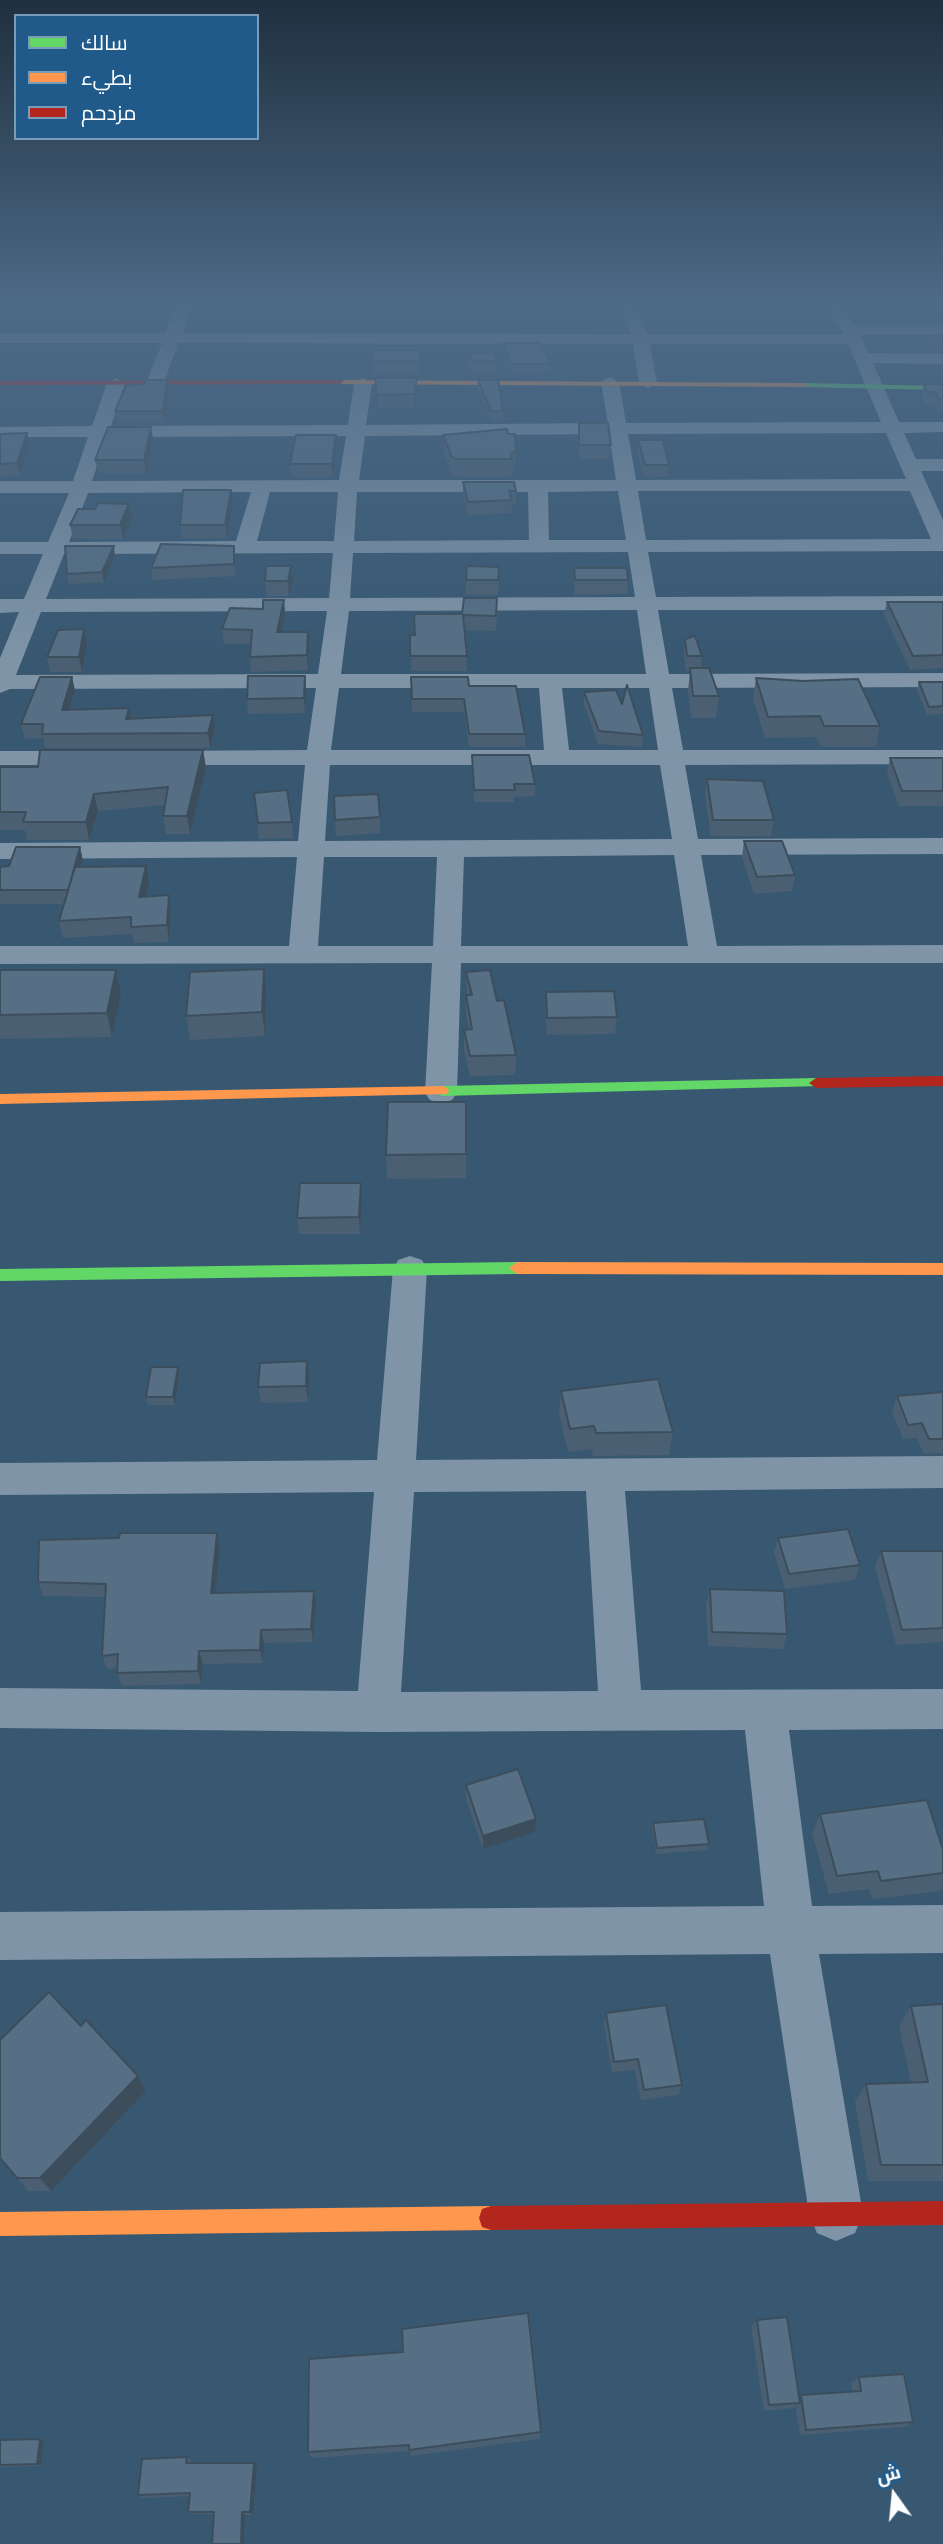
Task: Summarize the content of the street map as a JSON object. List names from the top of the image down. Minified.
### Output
{"legend":["سالك","بطيء","مزدحم"],"north":"top"}
